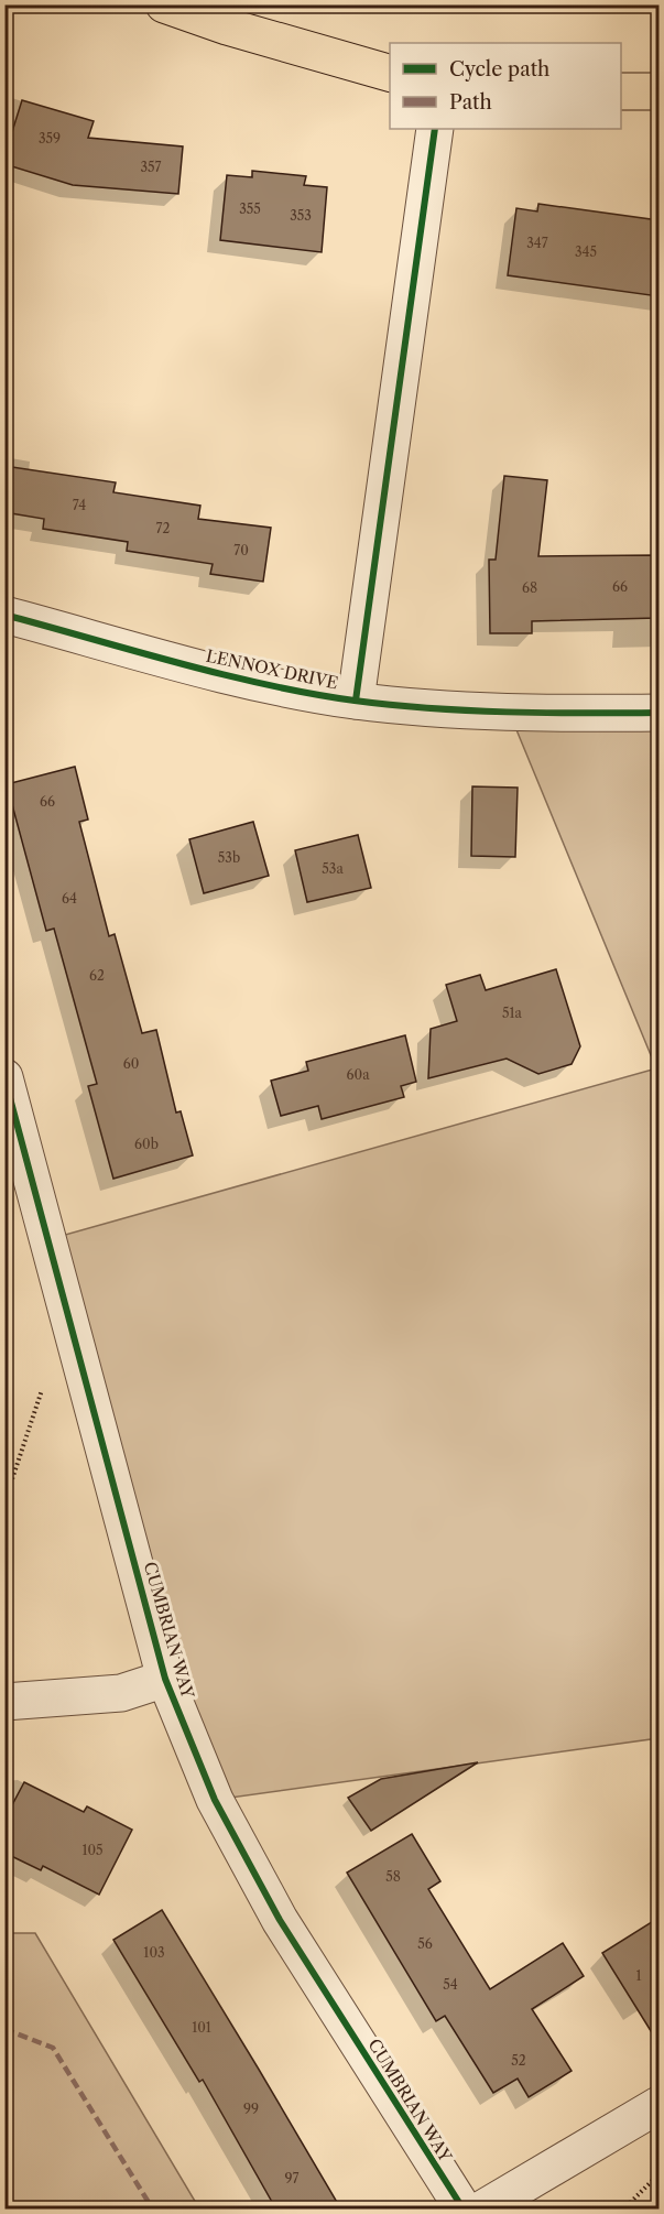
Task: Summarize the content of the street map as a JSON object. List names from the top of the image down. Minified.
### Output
{"streets":{"street":["LENNOX DRIVE","CUMBRIAN WAY"]},"house_numbers":["359","357","355","353","347","345","74","72","70","66","68","66","53b","53a","64","62","51a","60","60a","60b","105","58","56","103","1","54","101","52","99","97"],"legend":["Cycle path","Path"]}
